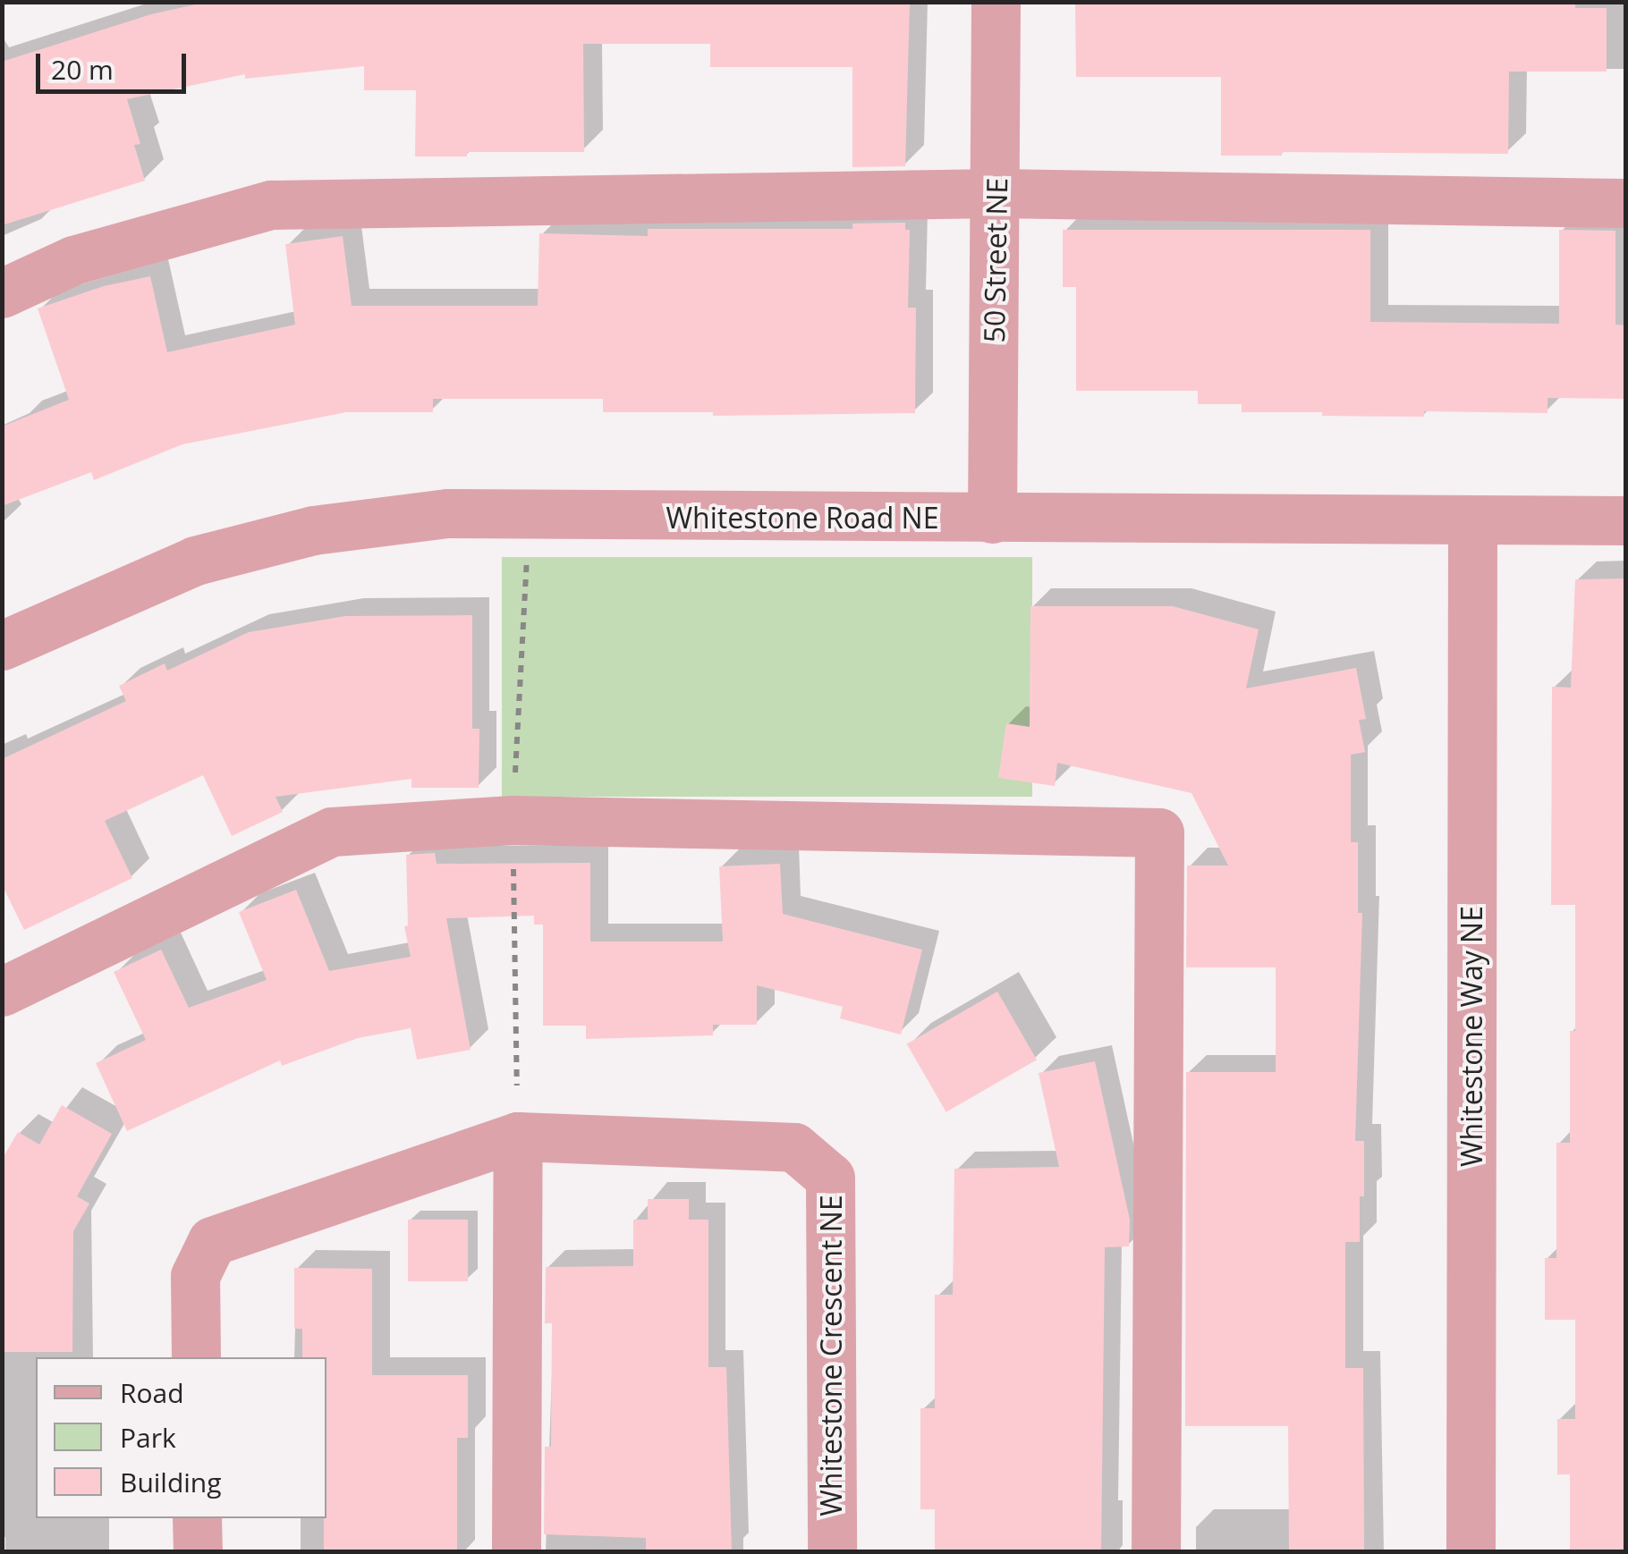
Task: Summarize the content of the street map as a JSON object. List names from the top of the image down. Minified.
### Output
{"streets":{"street":["50 Street NE","Whitestone Road NE","Whitestone Way NE","Whitestone Crescent NE"]},"crossings":[["50 Street NE","Whitestone Road NE"],["Whitestone Road NE","Whitestone Way NE"]],"legend":["Road","Park","Building"],"scale_bar":"20 m"}
